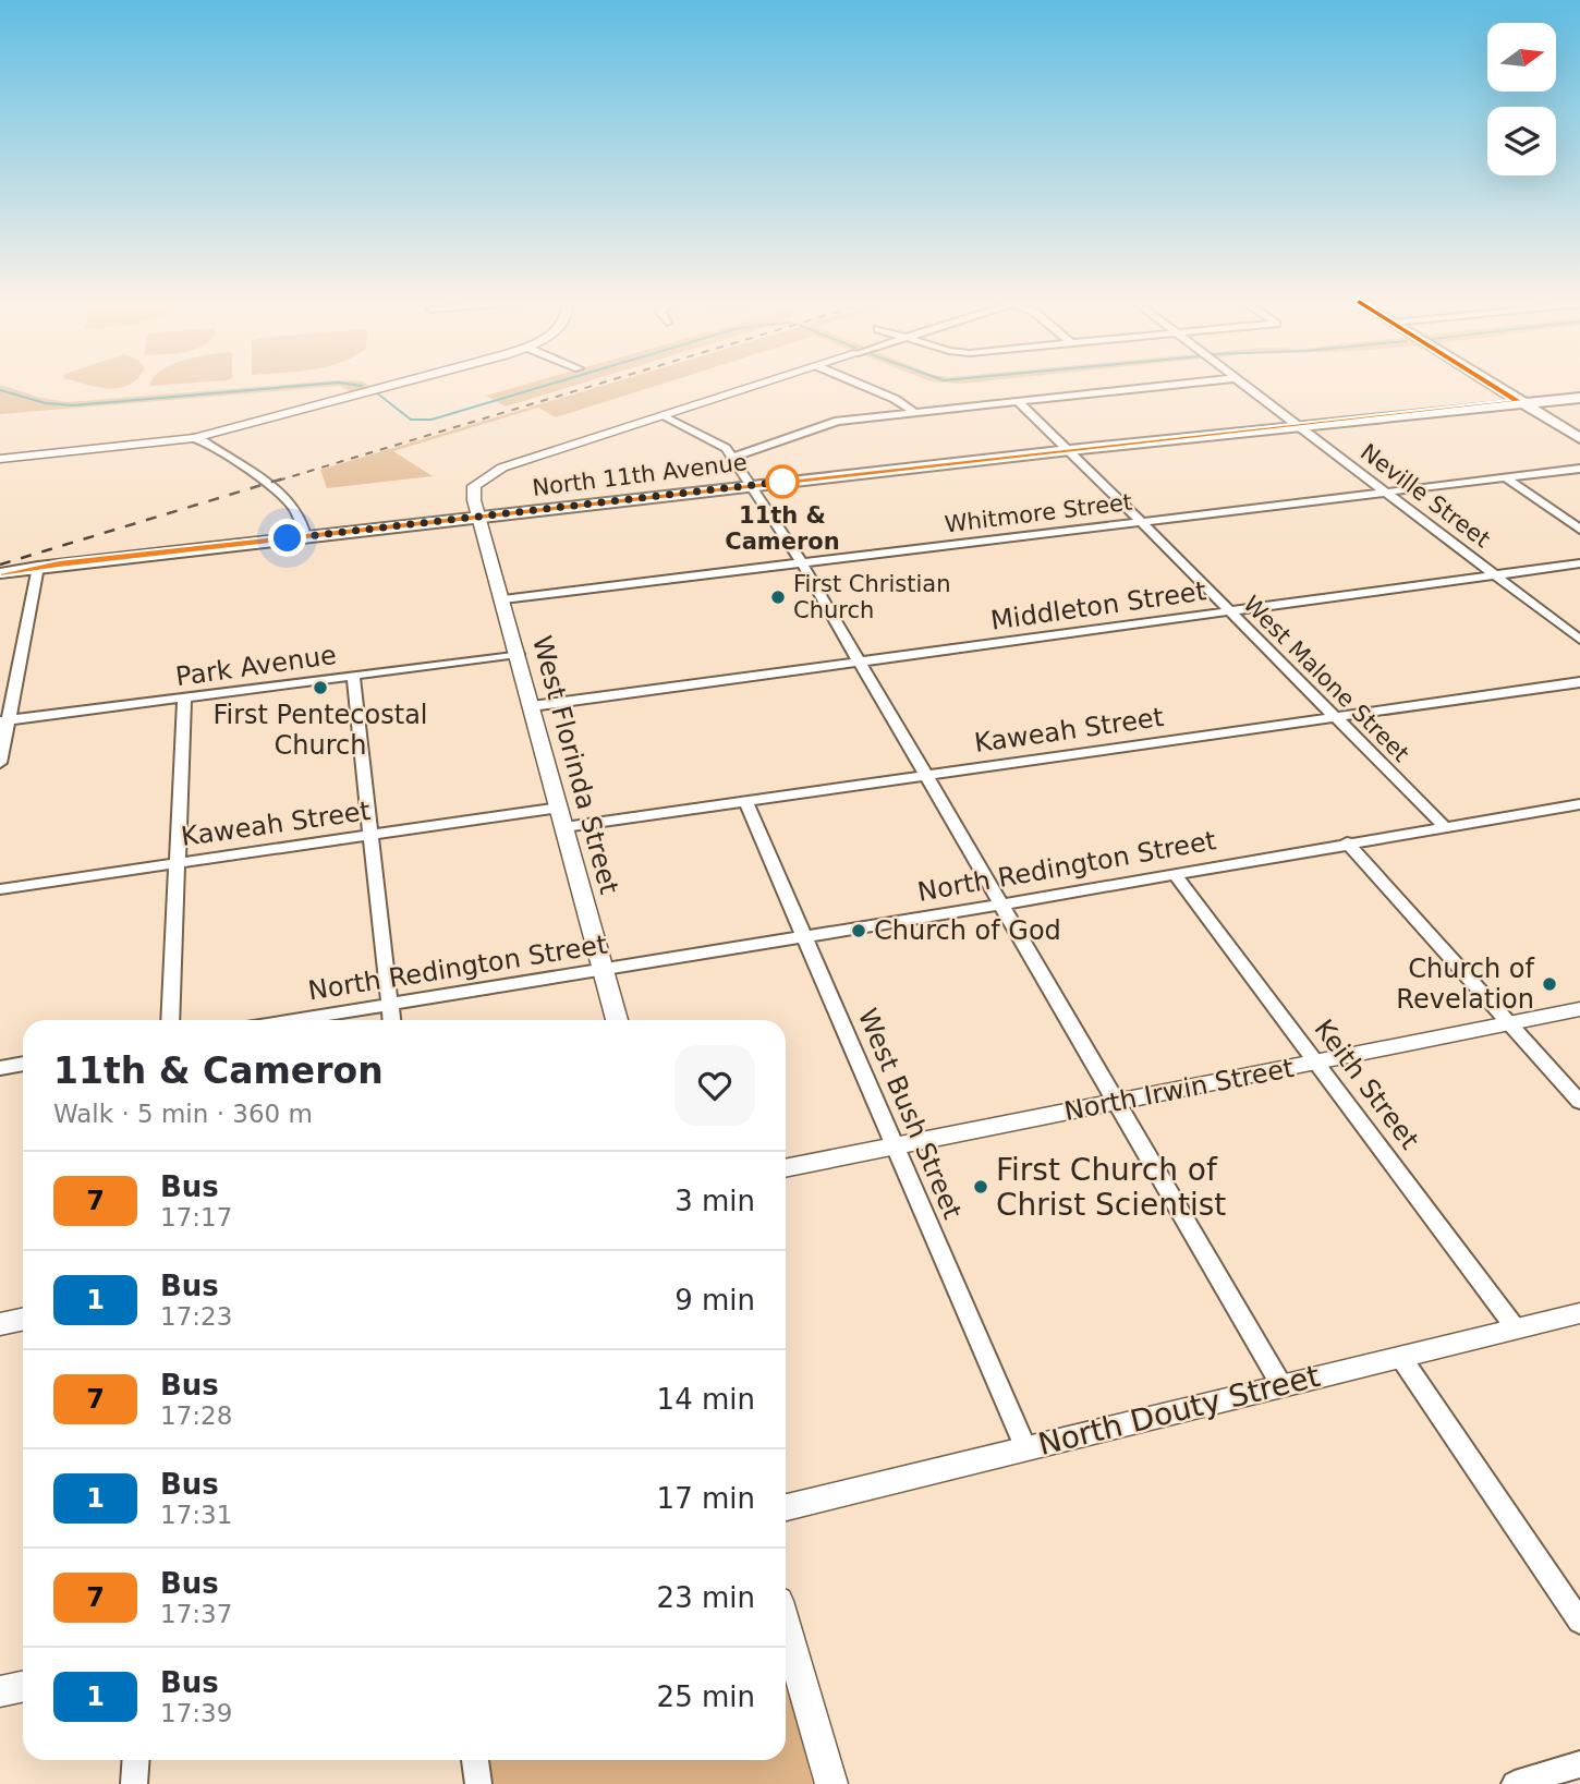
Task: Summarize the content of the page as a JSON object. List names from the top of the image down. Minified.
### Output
{"streets":{"main road":["North 11th Avenue"],"street":["Neville Street","Whitmore Street","Middleton Street","Park Avenue","West Malone Street","Kaweah Street","West Florinda Street","North Redington Street","Keith Street","North Irwin Street","West Bush Street","North Douty Street"]},"crossings":[["North 11th Avenue","Neville Street"],["North 11th Avenue","West Malone Street"],["North 11th Avenue","West Florinda Street"],["Neville Street","Whitmore Street"],["Neville Street","Middleton Street"],["Whitmore Street","West Malone Street"],["Whitmore Street","West Florinda Street"],["Middleton Street","West Malone Street"],["Middleton Street","West Florinda Street"],["Park Avenue","West Florinda Street"],["West Malone Street","Kaweah Street"],["West Malone Street","North Redington Street"],["Kaweah Street","West Florinda Street"],["Kaweah Street","West Bush Street"],["West Florinda Street","North Redington Street"],["North Redington Street","Keith Street"],["North Redington Street","West Bush Street"],["Keith Street","North Irwin Street"],["Keith Street","North Douty Street"],["North Irwin Street","West Bush Street"],["West Bush Street","North Douty Street"]],"places":["11th & Cameron","First Christian Church","First Pentecostal Church","Church of God","Church of Revelation","First Church of Christ Scientist"],"lines":["bus line 7"],"north":"right","page":{"heading":["11th & Cameron","Walk · 5 min · 360 m"],"list":[{"mark":"7","name":"Bus","note":"17:17","value":"3 min"},{"mark":"1","name":"Bus","note":"17:23","value":"9 min"},{"mark":"7","name":"Bus","note":"17:28","value":"14 min"},{"mark":"1","name":"Bus","note":"17:31","value":"17 min"},{"mark":"7","name":"Bus","note":"17:37","value":"23 min"},{"mark":"1","name":"Bus","note":"17:39","value":"25 min"}]}}
